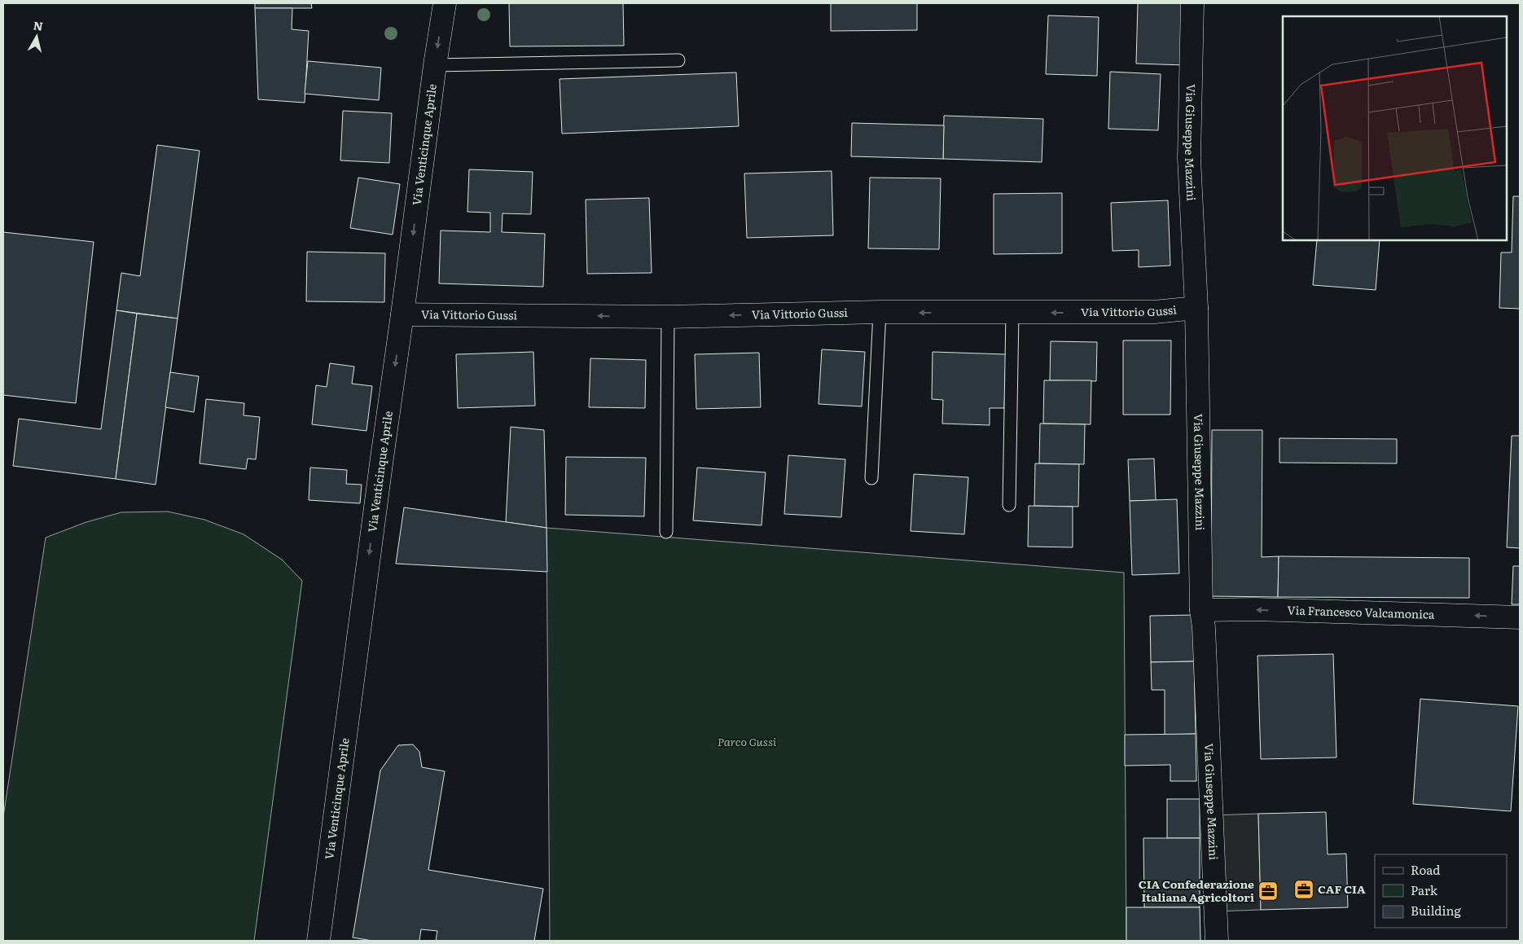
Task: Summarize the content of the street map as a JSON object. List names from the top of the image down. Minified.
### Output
{"streets":{"street":["Via Giuseppe Mazzini","Via Venticinque Aprile","Via Vittorio Gussi","Via Francesco Valcamonica"]},"crossings":[["Via Giuseppe Mazzini","Via Vittorio Gussi"],["Via Giuseppe Mazzini","Via Francesco Valcamonica"],["Via Venticinque Aprile","Via Vittorio Gussi"]],"one_way":["Via Venticinque Aprile","Via Vittorio Gussi","Via Francesco Valcamonica"],"parks":["Parco Gussi"],"places":{"office":["CAF CIA","CIA Confederazione Italiana Agricoltori"]},"legend":["Road","Park","Building"],"north":"top"}
